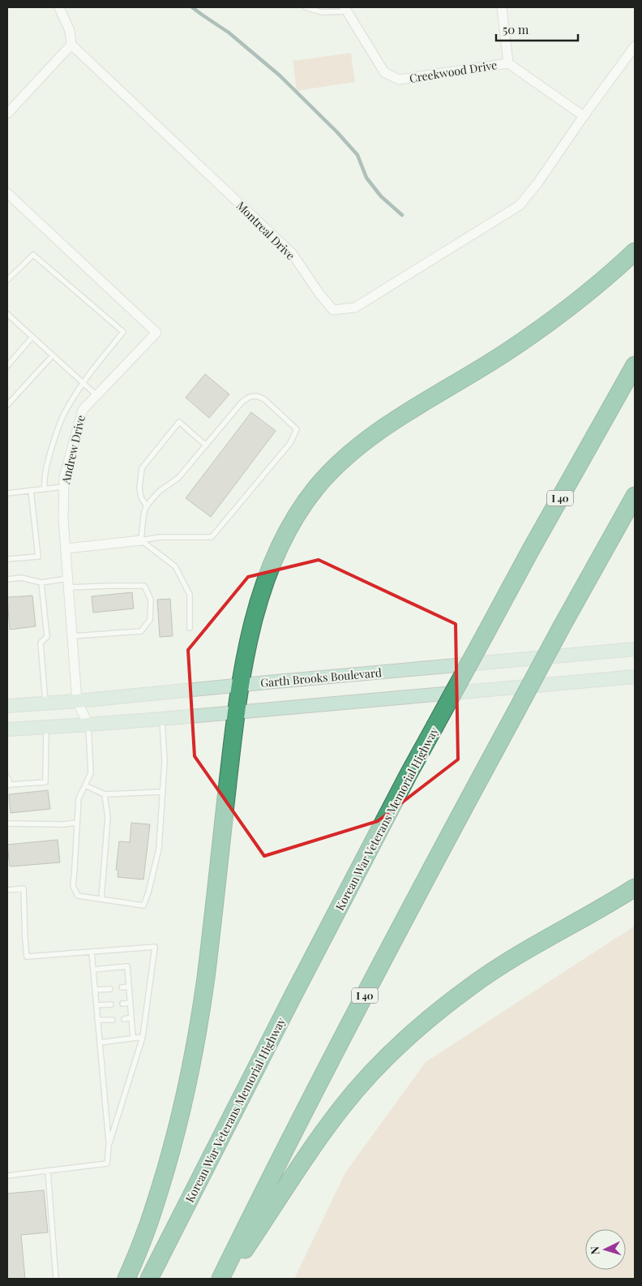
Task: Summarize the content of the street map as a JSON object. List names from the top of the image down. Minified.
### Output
{"streets":{"highway":["I 40","Korean War Veterans Memorial Highway"],"street":["Creekwood Drive","Montreal Drive","Andrew Drive","Garth Brooks Boulevard"]},"crossings":[["Creekwood Drive","Montreal Drive"],["Andrew Drive","Garth Brooks Boulevard"]],"scale_bar":"50 m","north":"left"}
